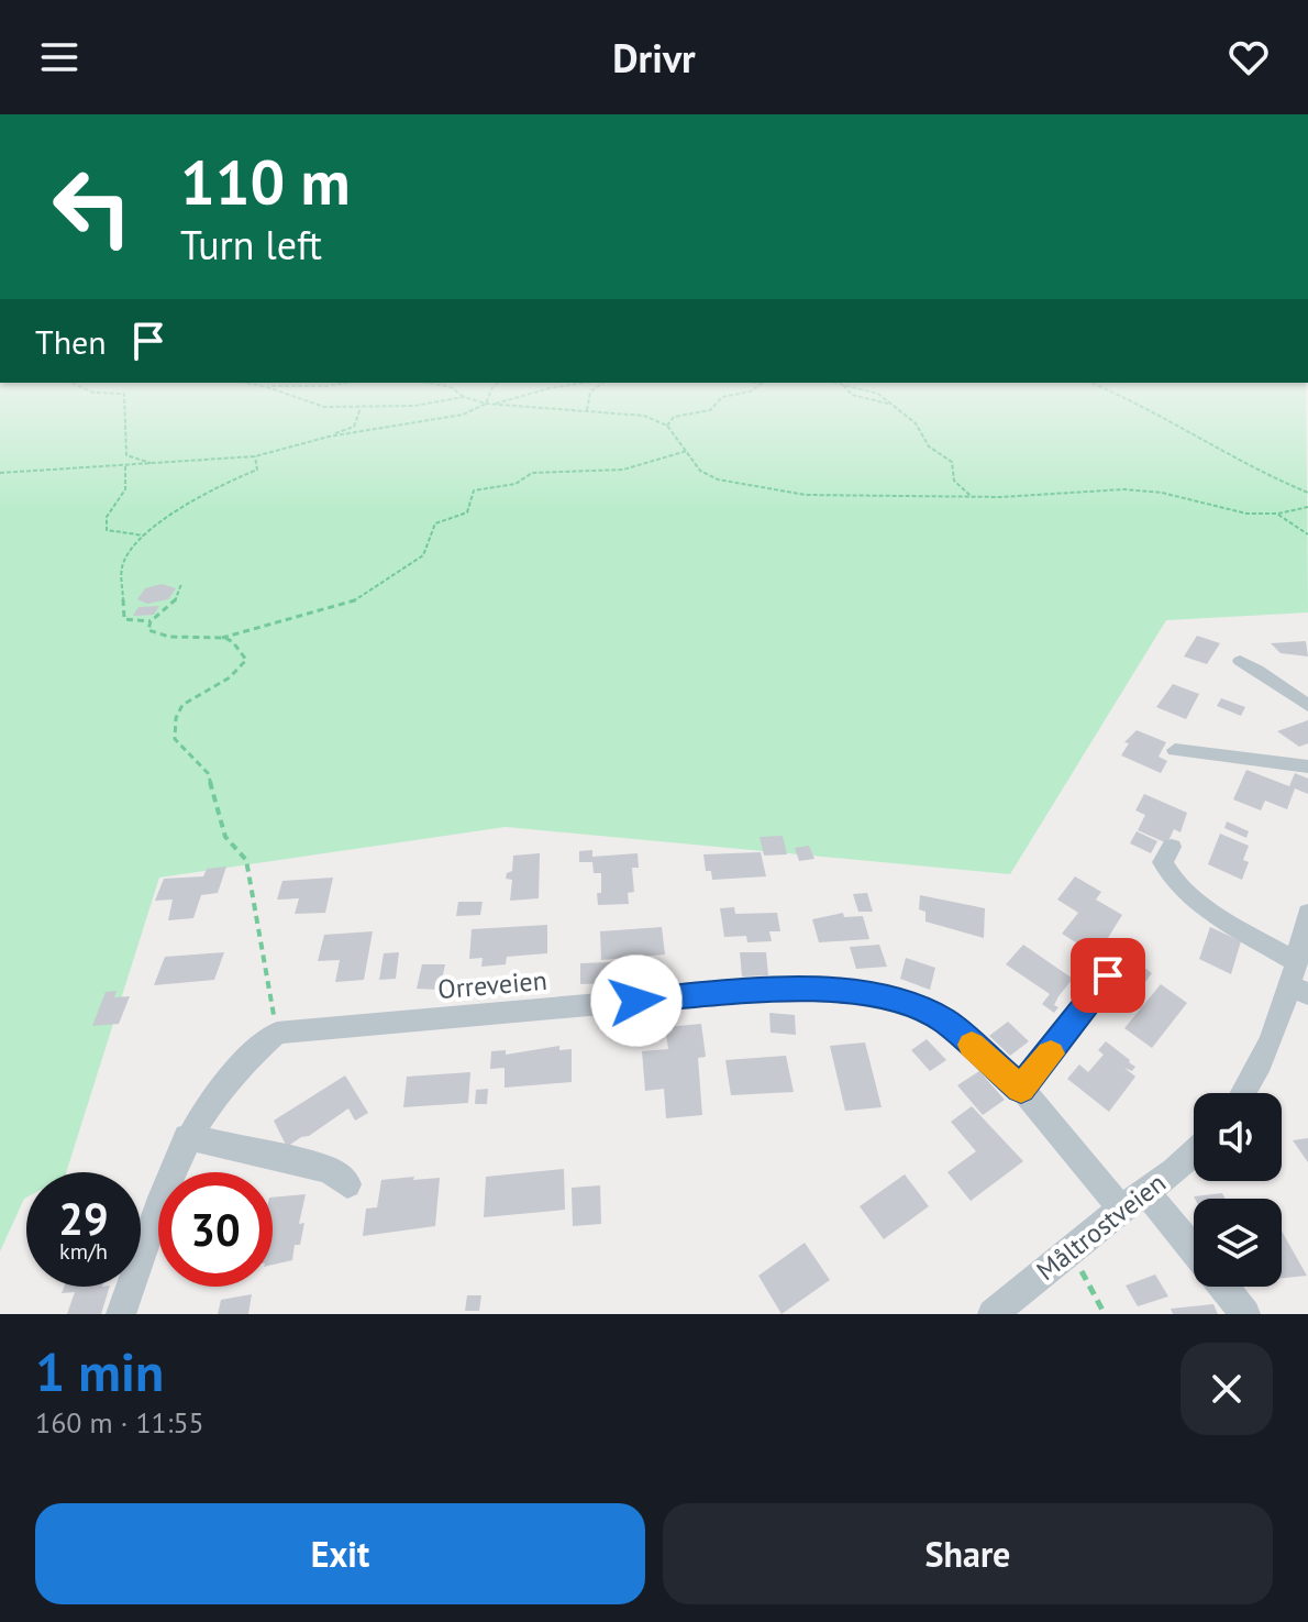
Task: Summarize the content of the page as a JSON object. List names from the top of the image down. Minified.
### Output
{"streets":{"street":["Orreveien","Måltrostveien"]},"crossings":[["Orreveien","Måltrostveien"]],"page":{"header":"Drivr","turn":["110 m","Turn left"],"then":"Then","speed":"29 km/h","limit":"30","heading":["1 min","160 m · 11:55"],"buttons":["Exit","Share"]}}
